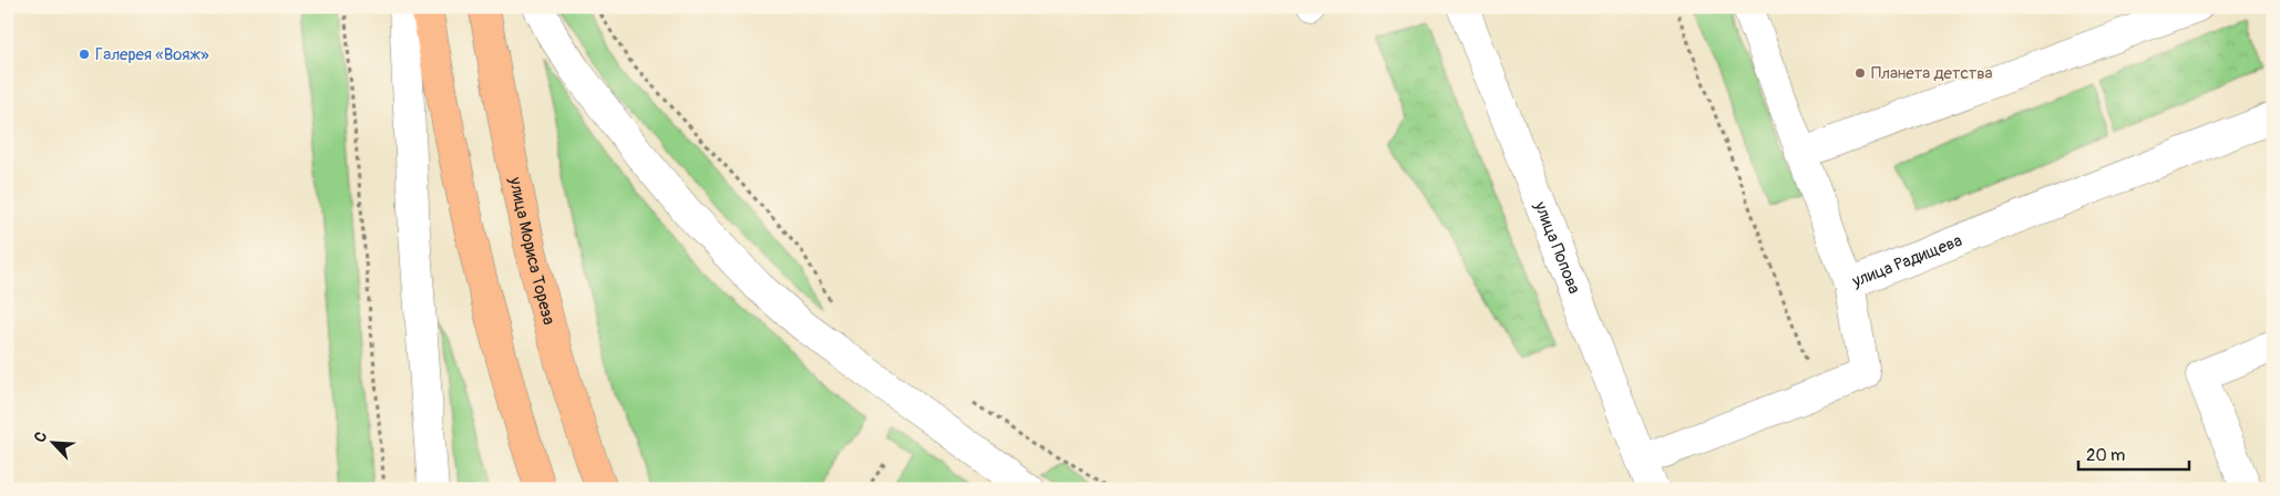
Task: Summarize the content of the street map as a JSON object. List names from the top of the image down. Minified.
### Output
{"streets":{"main road":["улица Мориса Тореза"],"street":["улица Попова","улица Радищева"]},"crossings":[["улица Попова","улица Радищева"]],"places":["Галерея «Вояж»","Планета детства"],"scale_bar":"20 m","north":"top left"}
